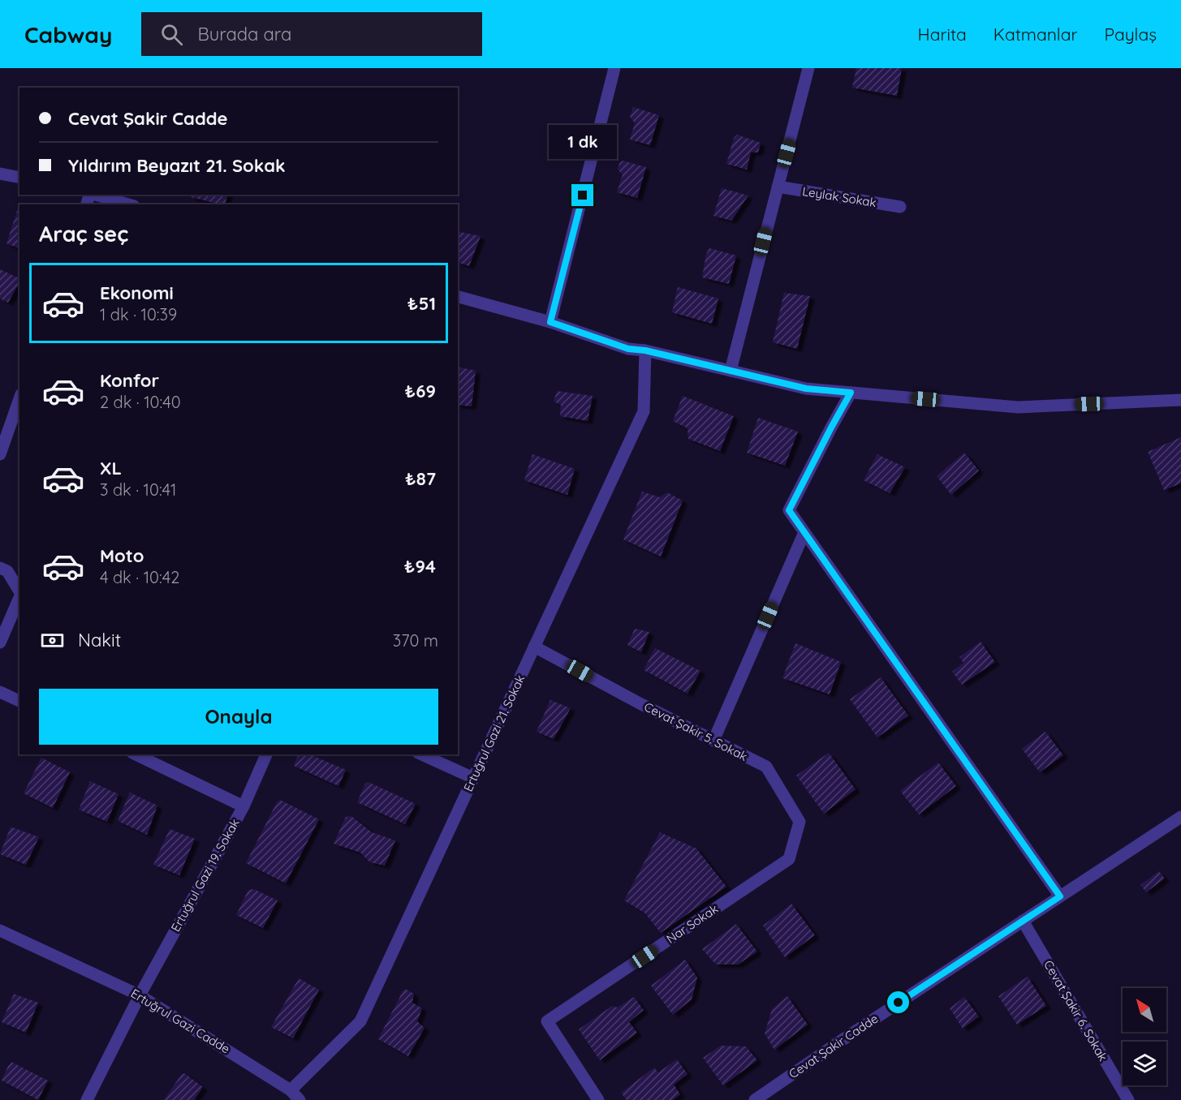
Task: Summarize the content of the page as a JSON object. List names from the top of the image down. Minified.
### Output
{"streets":{"street":["Leylak Sokak","Cevat Şakir 5. Sokak","Ertuğrul Gazi 21. Sokak","Ertuğrul Gazi 19. Sokak","Nar Sokak","Cevat Şakir 6. Sokak","Ertuğrul Gazi Cadde","Cevat Şakir Cadde"]},"crossings":[["Cevat Şakir 5. Sokak","Ertuğrul Gazi 21. Sokak"],["Cevat Şakir 5. Sokak","Nar Sokak"],["Ertuğrul Gazi 21. Sokak","Ertuğrul Gazi Cadde"],["Ertuğrul Gazi 19. Sokak","Ertuğrul Gazi Cadde"],["Cevat Şakir 6. Sokak","Cevat Şakir Cadde"]],"north":"top left","page":{"header":"Cabway","search":"Burada ara","nav":["Harita","Katmanlar","Paylaş"],"banner":["Cevat Şakir Cadde","Yıldırım Beyazıt 21. Sokak"],"bubble":"1 dk","heading":"Araç seç","list":[{"name":"Ekonomi","note":"1 dk · 10:39","value":"₺51"},{"name":"Konfor","note":"2 dk · 10:40","value":"₺69"},{"name":"XL","note":"3 dk · 10:41","value":"₺87"},{"name":"Moto","note":"4 dk · 10:42","value":"₺94"}],"pay":["Nakit","370 m"],"buttons":"Onayla"}}
